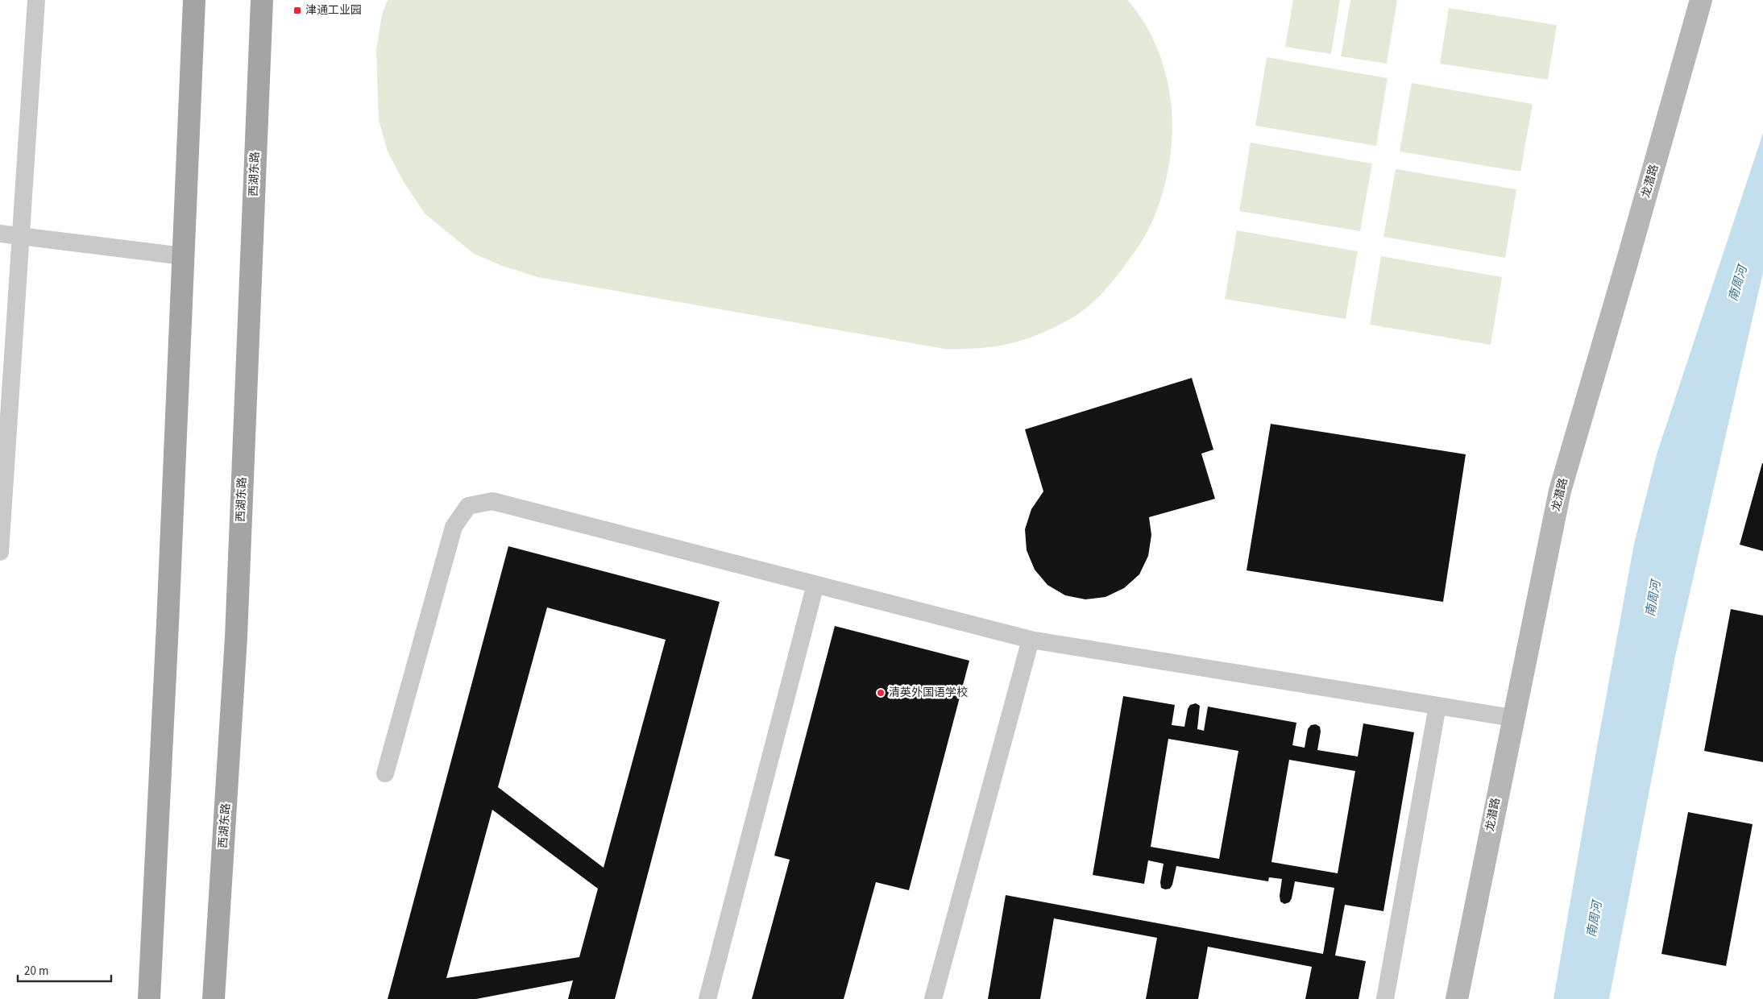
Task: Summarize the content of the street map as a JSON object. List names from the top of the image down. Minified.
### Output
{"streets":{"main road":["西湖东路"],"street":["龙潜路"]},"water":["南周河"],"places":{"transit":["津通工业园"],"other":["清英外国语学校"]},"scale_bar":"20 m"}
